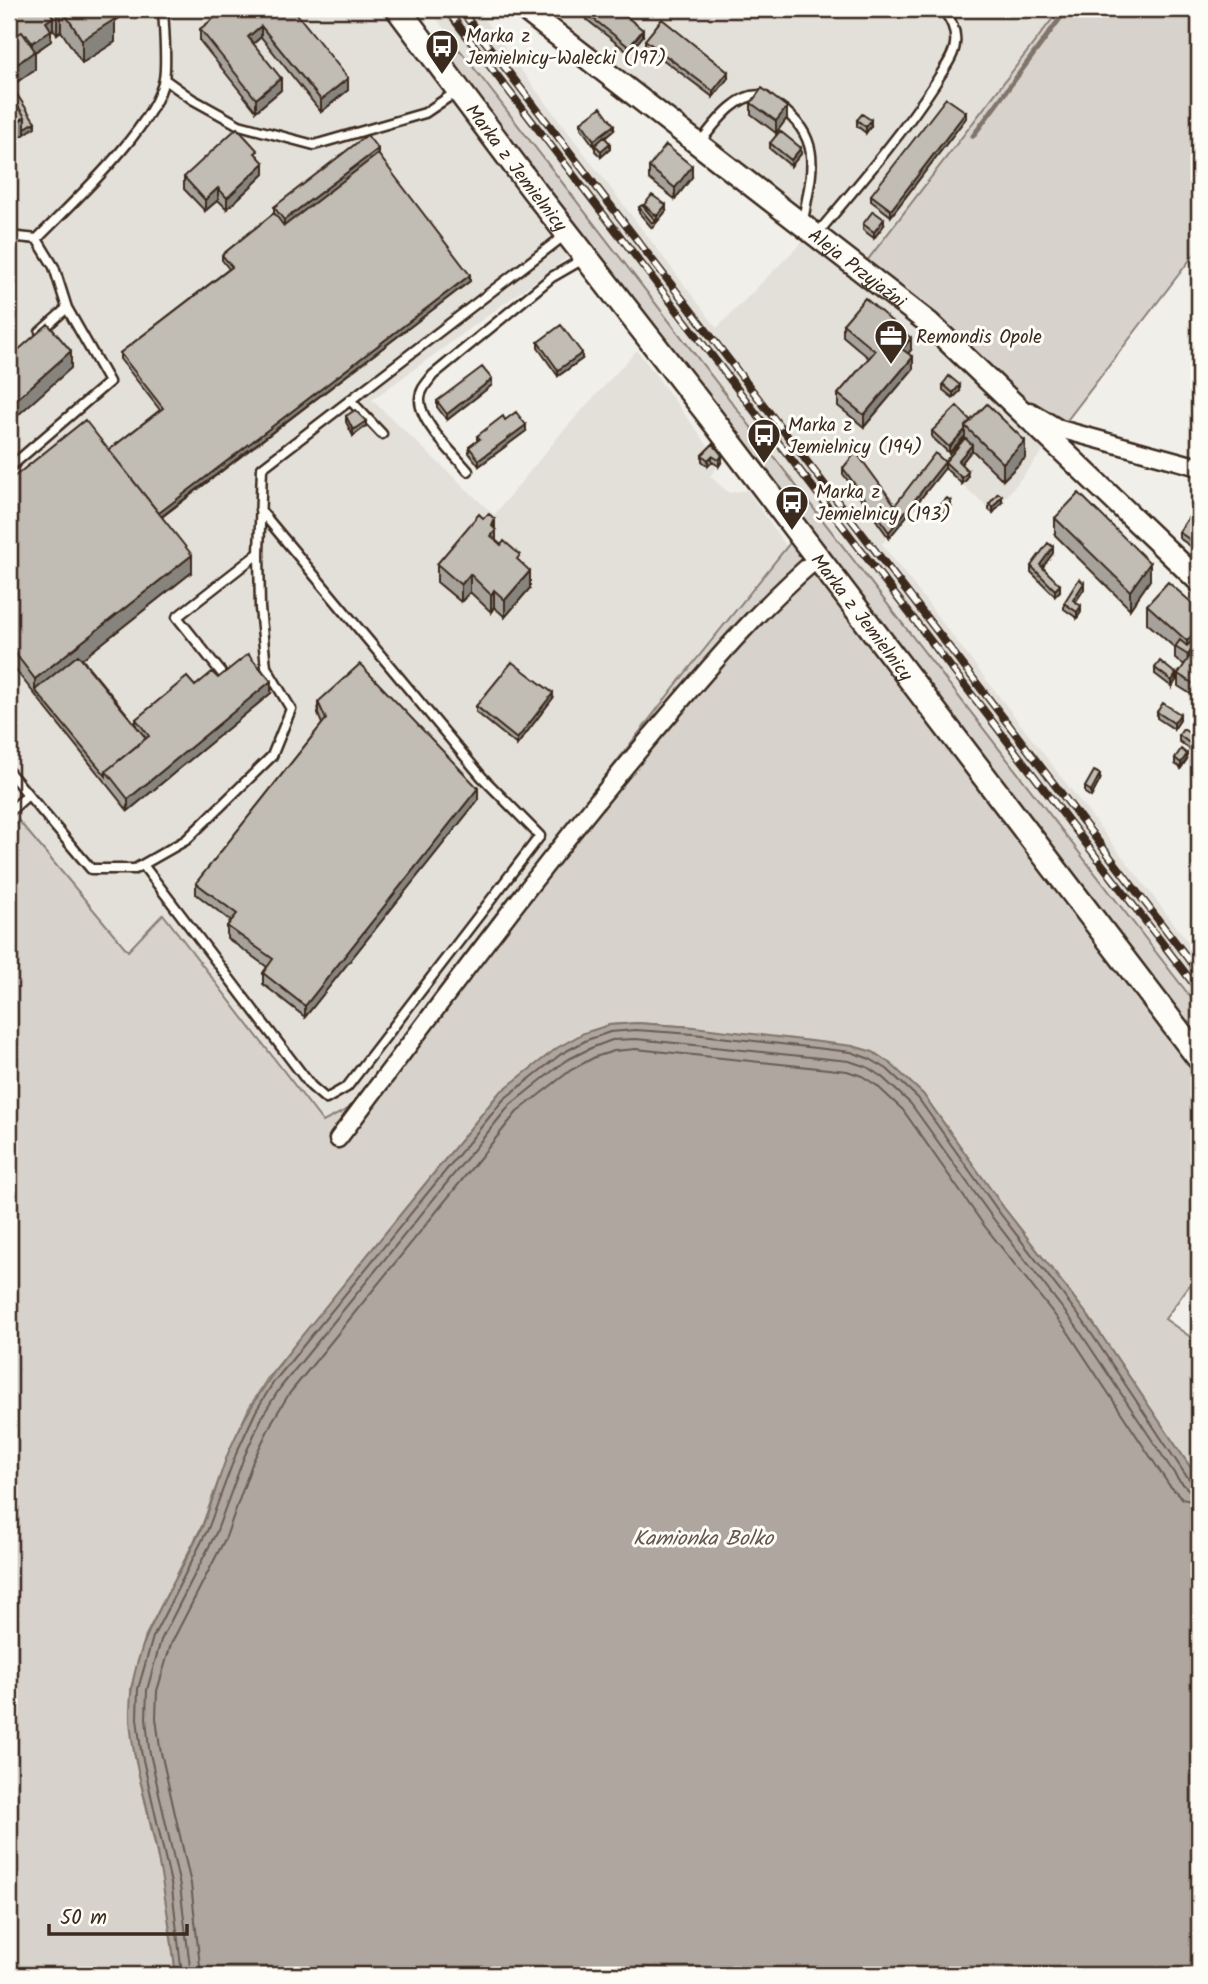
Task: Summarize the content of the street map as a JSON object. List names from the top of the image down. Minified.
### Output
{"streets":{"main road":["Marka z Jemielnicy"],"street":["Aleja Przyjaźni"]},"water":["Kamionka Bolko"],"places":{"bus stop":["Marka z Jemielnicy-Walecki (197)","Marka z Jemielnicy (194)","Marka z Jemielnicy (193)"],"office":["Remondis Opole"]},"scale_bar":"50 m"}
